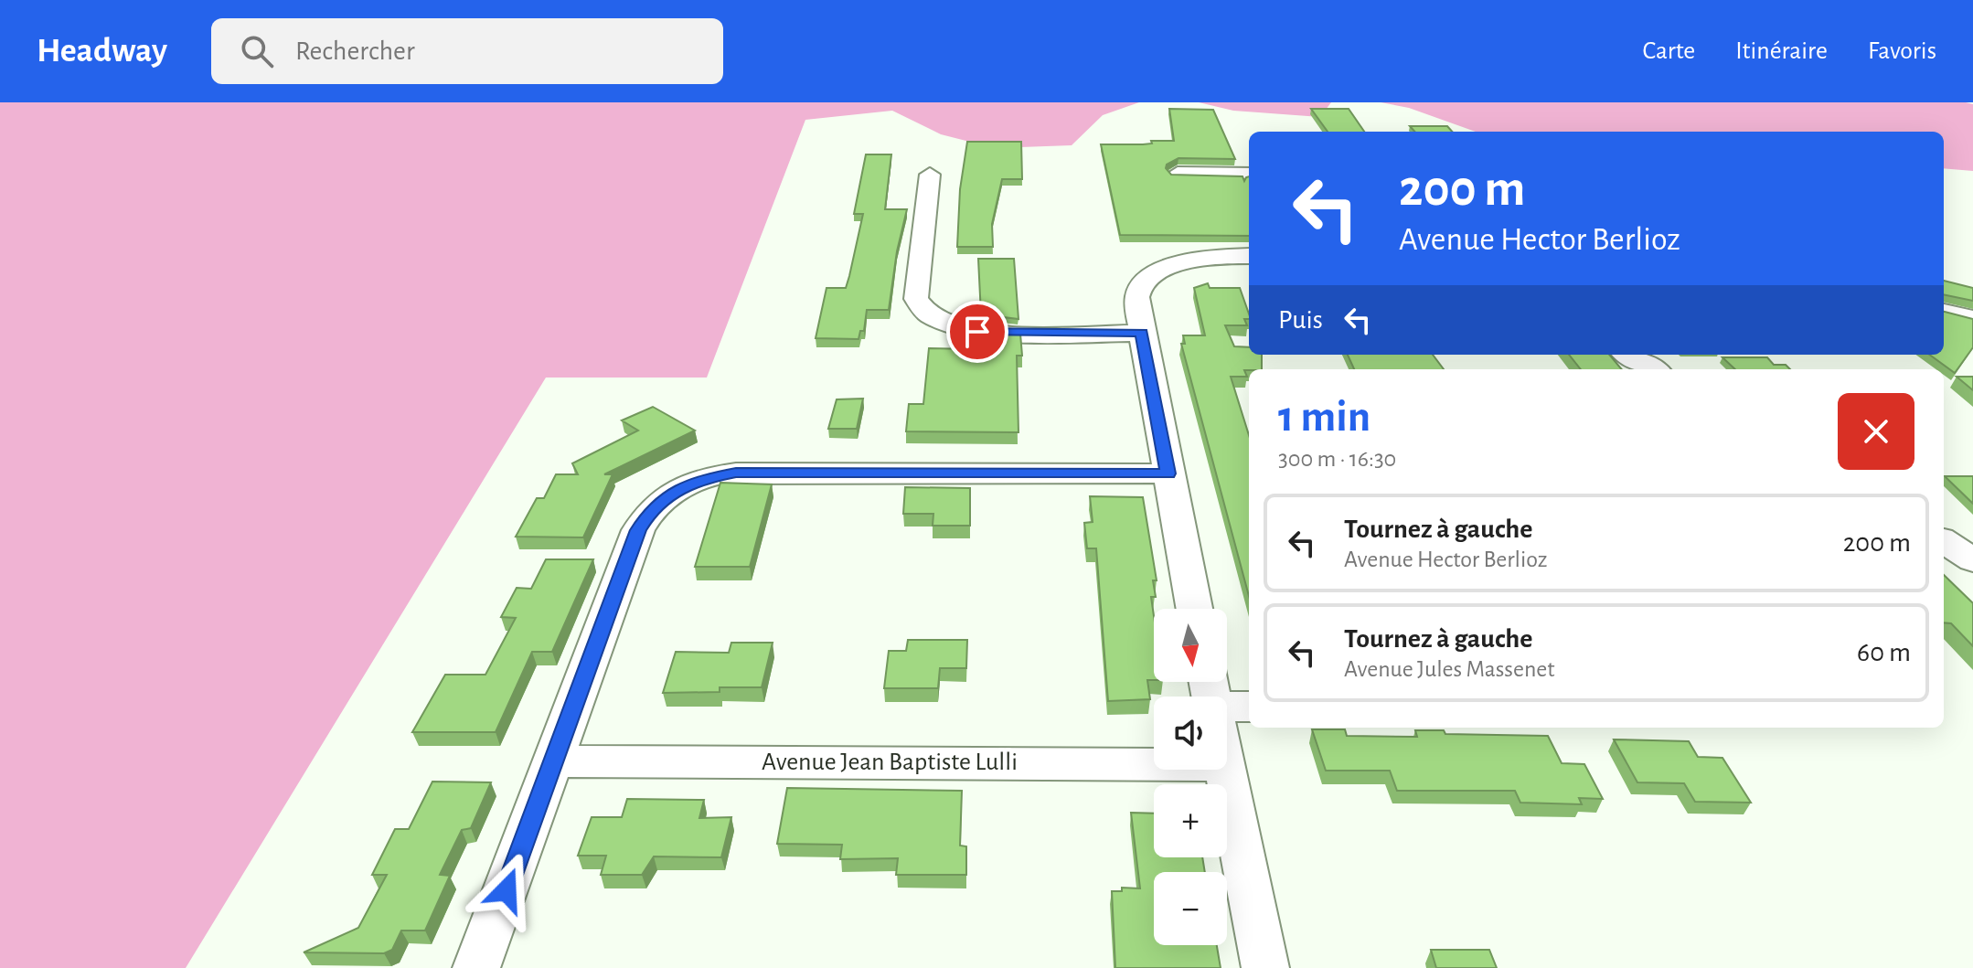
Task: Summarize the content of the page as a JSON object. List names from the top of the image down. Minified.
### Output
{"streets":{"street":["Avenue Jean Baptiste Lulli"]},"north":"bottom","page":{"header":"Headway","search":"Rechercher","nav":["Carte","Itinéraire","Favoris"],"turn":["200 m","Avenue Hector Berlioz"],"then":"Puis","heading":["1 min","300 m · 16:30"],"list":[{"name":"Tournez à gauche","note":"Avenue Hector Berlioz","value":"200 m"},{"name":"Tournez à gauche","note":"Avenue Jules Massenet","value":"60 m"}],"map_buttons":["+","−"]}}
